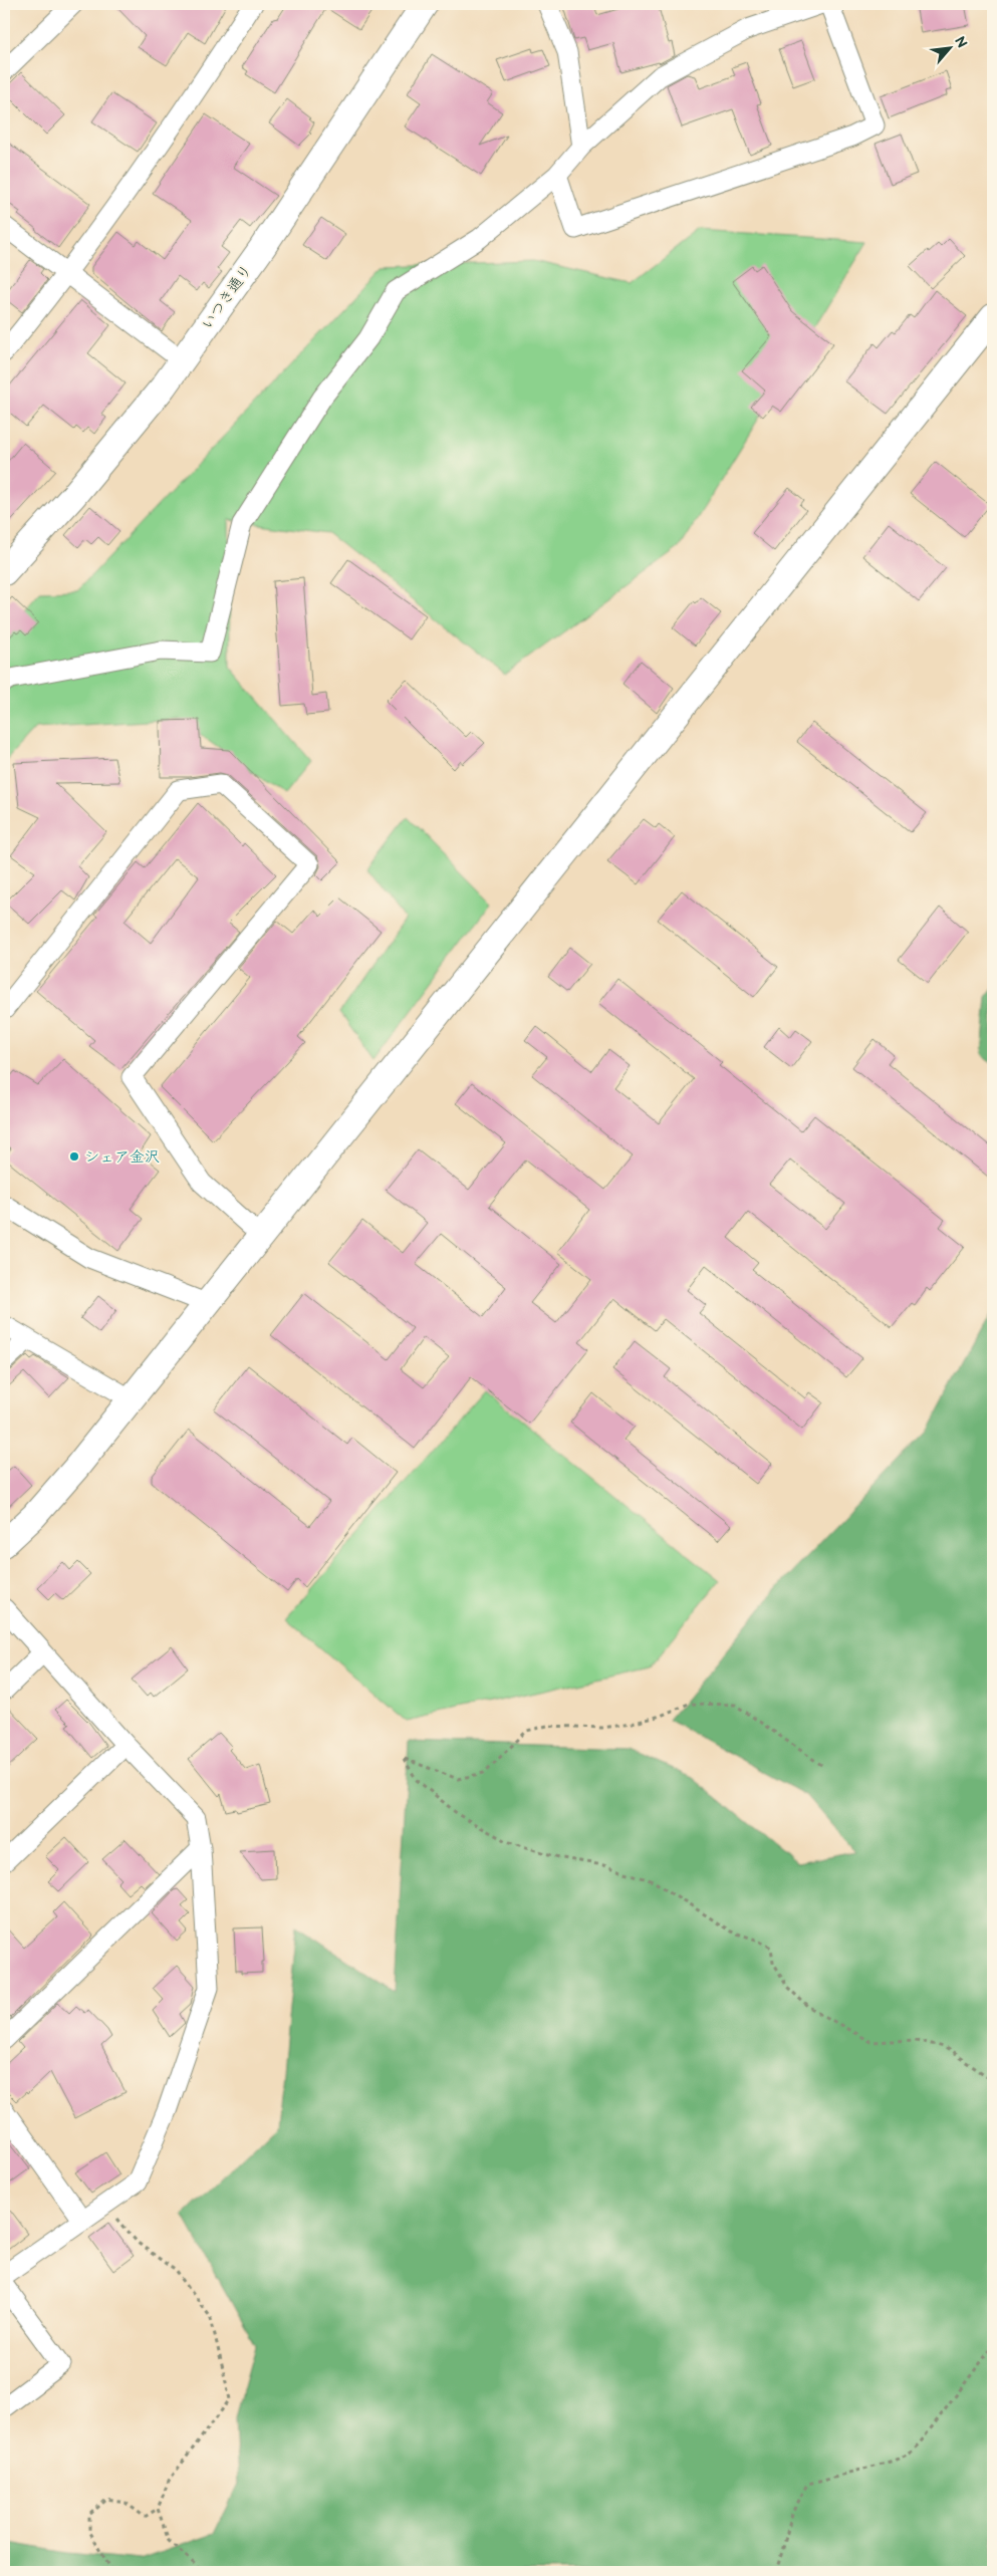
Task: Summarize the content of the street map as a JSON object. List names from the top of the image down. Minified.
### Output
{"streets":{"street":["いつき通り"]},"places":["シェア金沢"],"north":"top right"}
